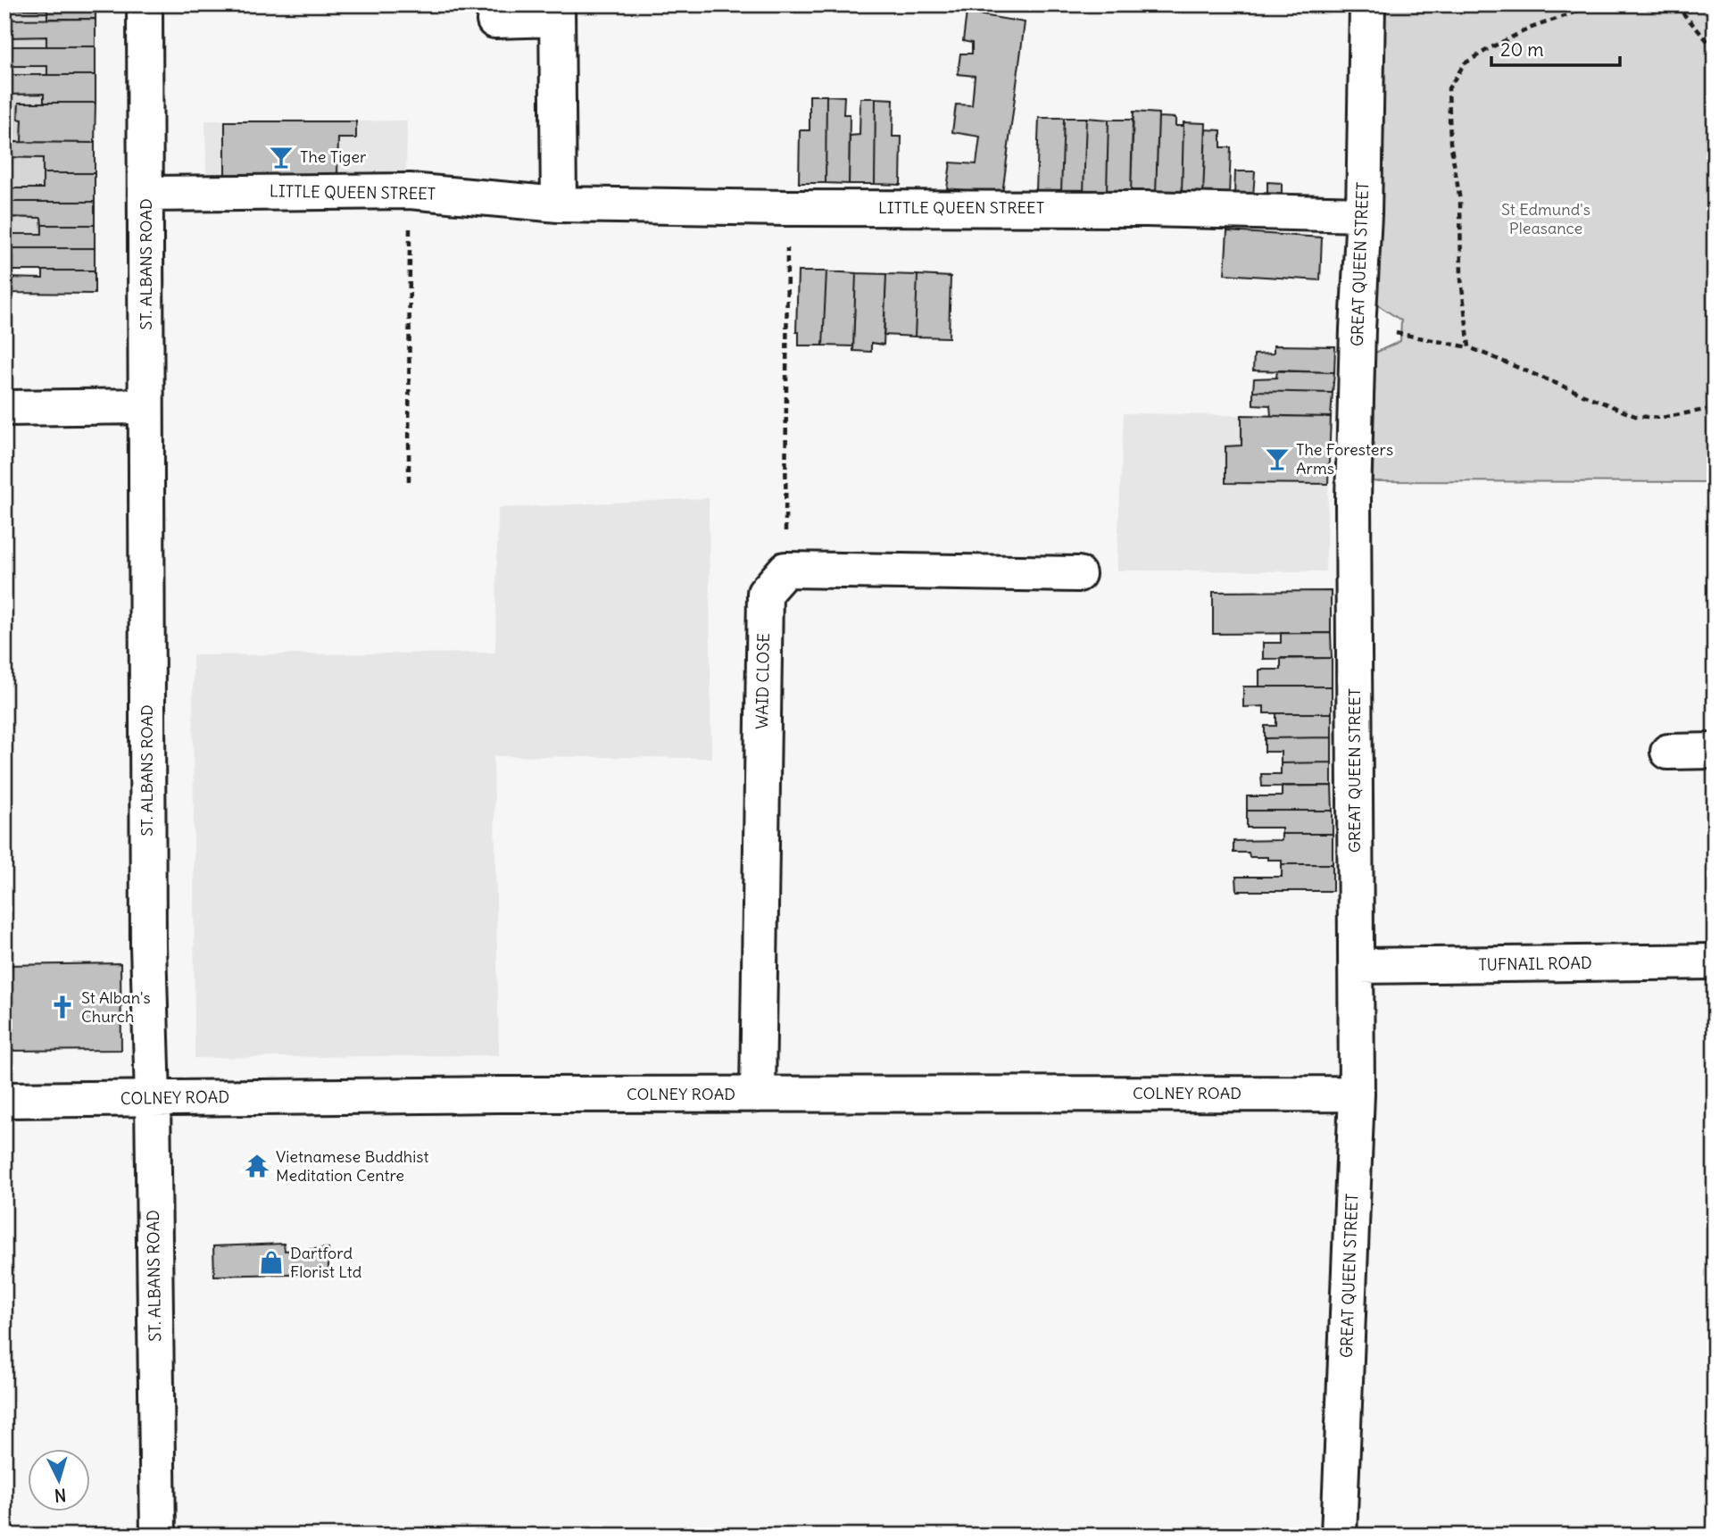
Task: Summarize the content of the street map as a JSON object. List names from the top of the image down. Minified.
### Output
{"streets":{"street":["LITTLE QUEEN STREET","ST. ALBANS ROAD","GREAT QUEEN STREET","WAID CLOSE","TUFNAIL ROAD","COLNEY ROAD"]},"crossings":[["LITTLE QUEEN STREET","ST. ALBANS ROAD"],["LITTLE QUEEN STREET","GREAT QUEEN STREET"],["ST. ALBANS ROAD","COLNEY ROAD"],["GREAT QUEEN STREET","TUFNAIL ROAD"],["GREAT QUEEN STREET","COLNEY ROAD"],["WAID CLOSE","COLNEY ROAD"]],"parks":["St Edmund's Pleasance"],"places":{"bar":["The Tiger","The Foresters Arms"],"church":["St Alban's Church"],"temple":["Vietnamese Buddhist Meditation Centre"],"shop":["Dartford Florist Ltd"]},"scale_bar":"20 m","north":"bottom"}
